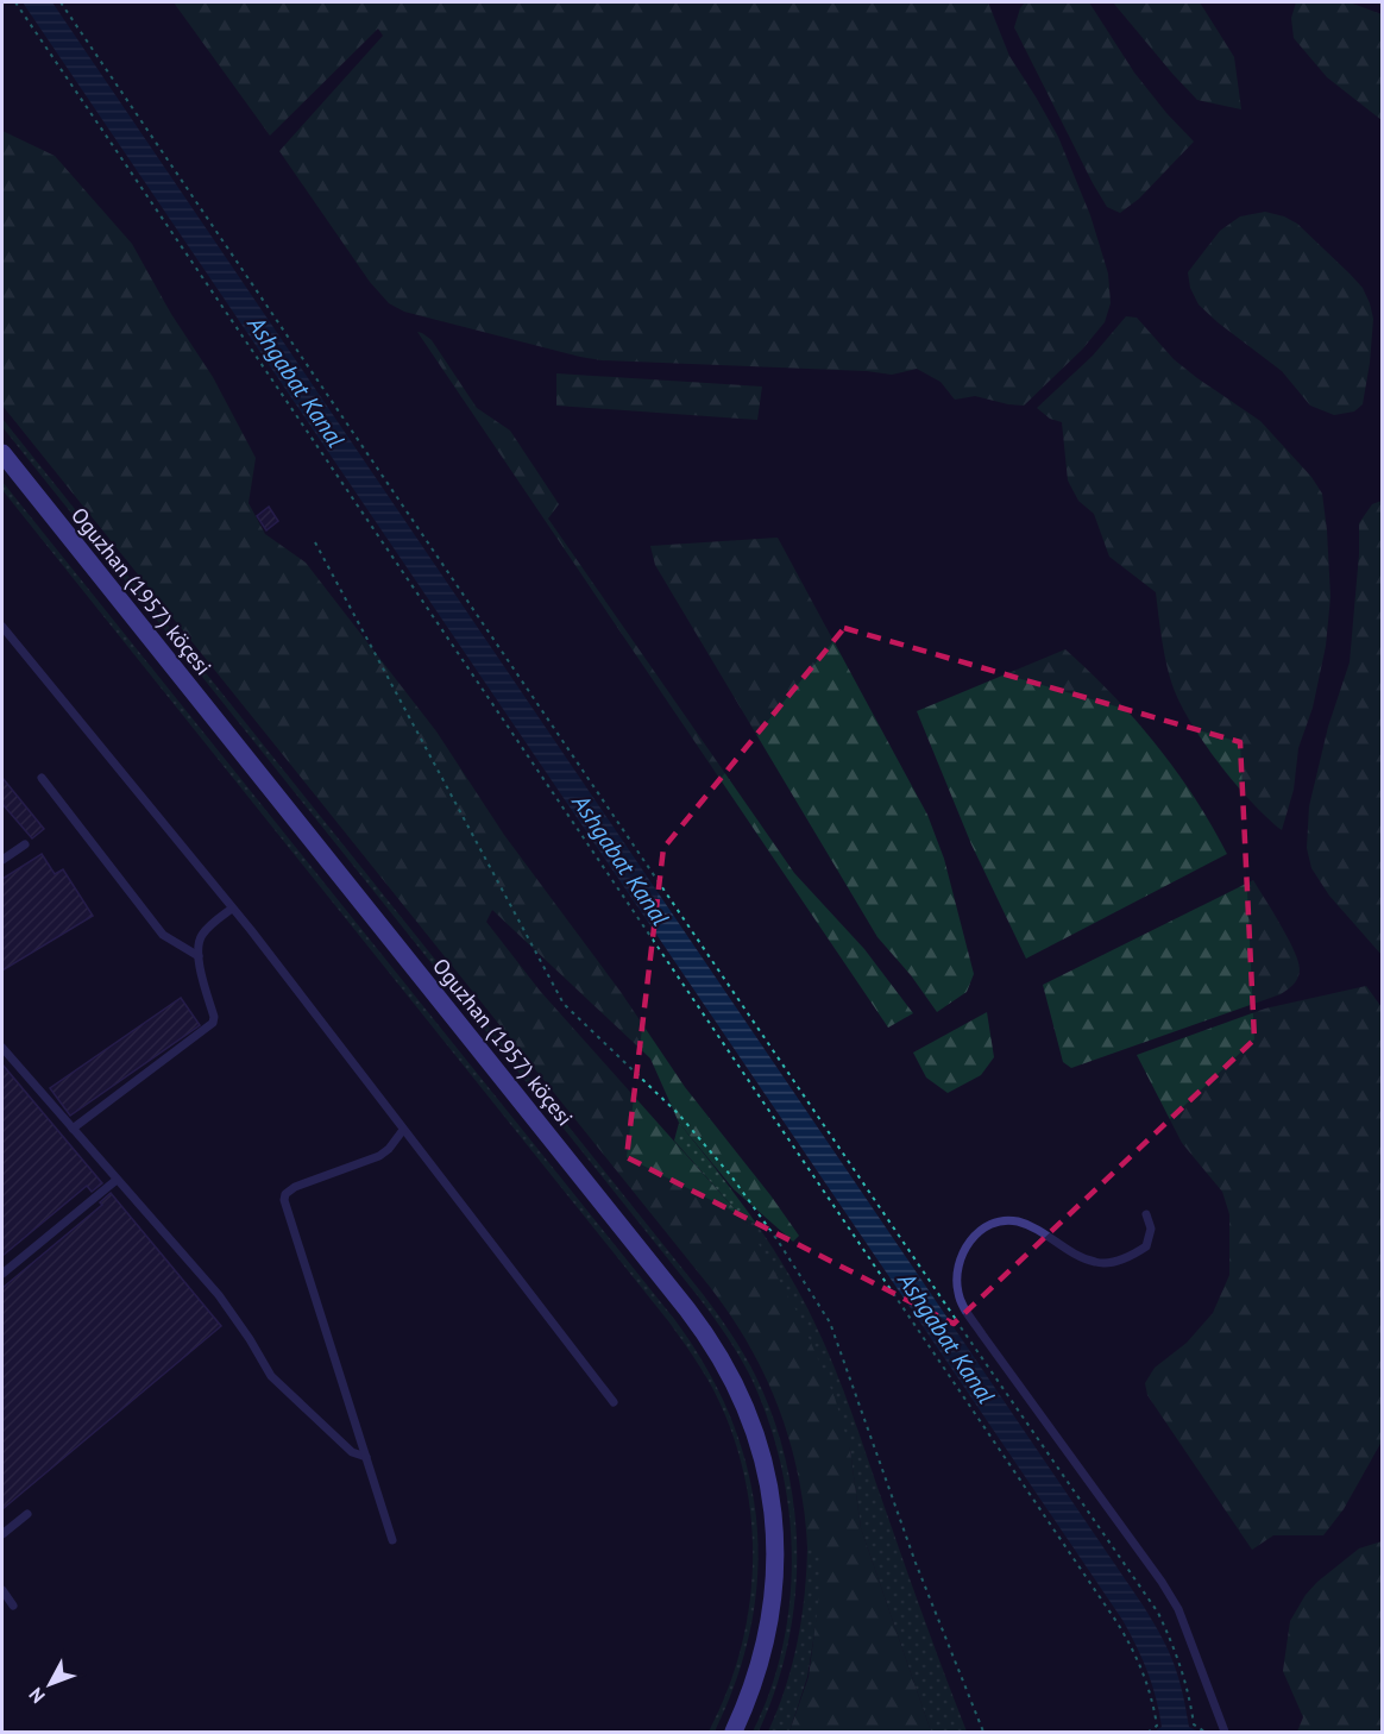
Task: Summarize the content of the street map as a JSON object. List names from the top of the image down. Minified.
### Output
{"streets":{"main road":["Oguzhan (1957) köçesi"]},"water":["Ashgabat Kanal"],"north":"bottom left"}
